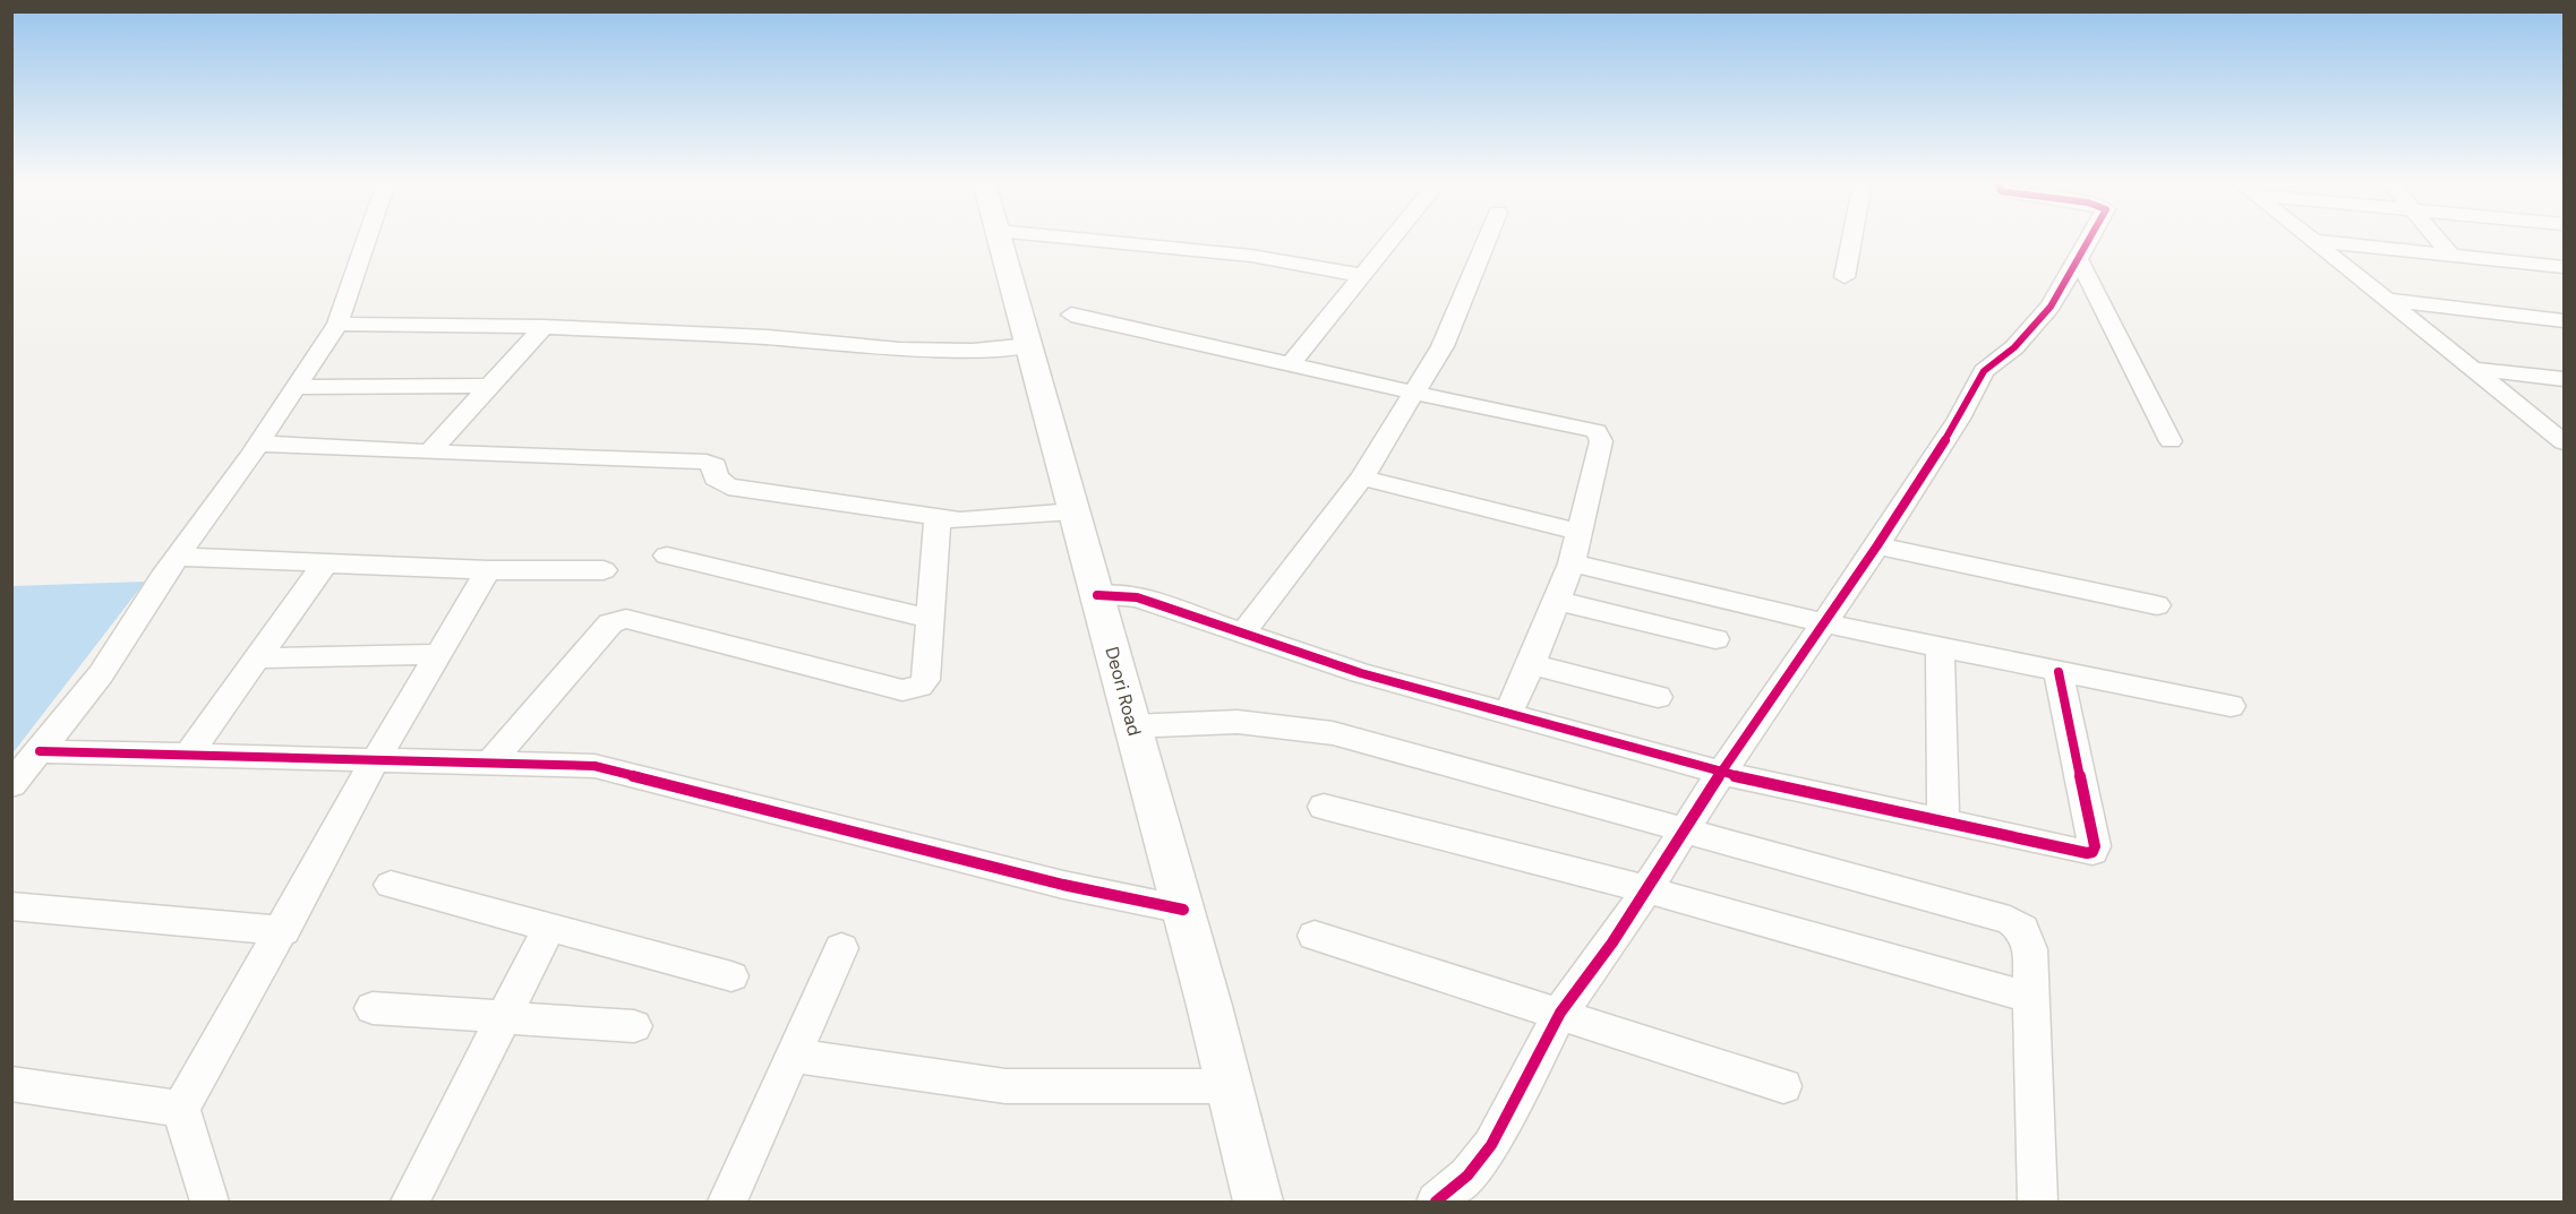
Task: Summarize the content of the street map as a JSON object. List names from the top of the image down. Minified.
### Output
{"streets":{"street":["Deori Road"]}}
